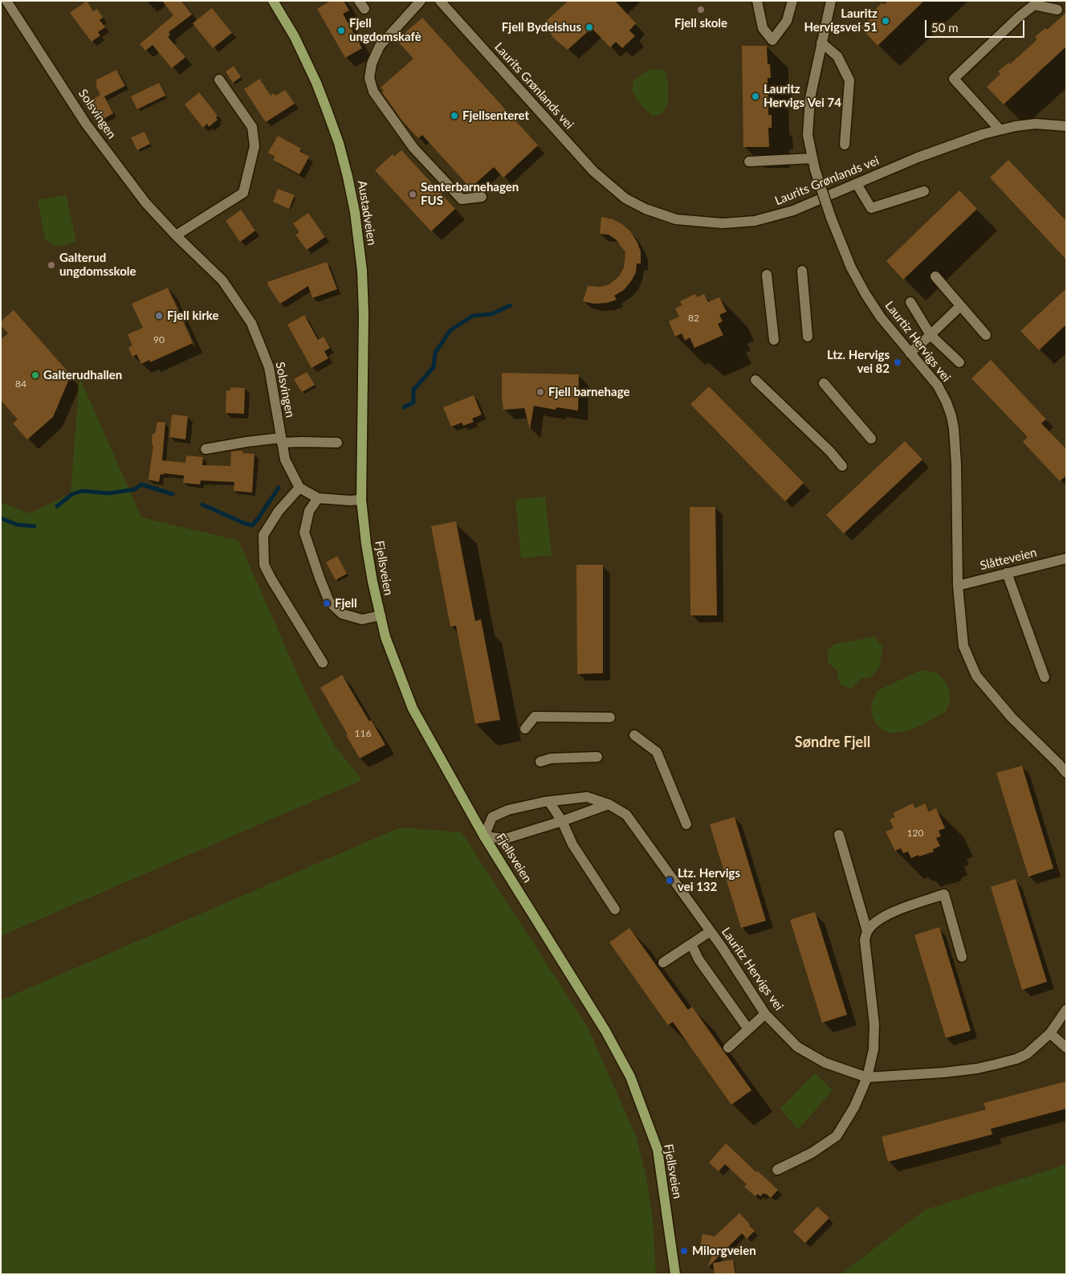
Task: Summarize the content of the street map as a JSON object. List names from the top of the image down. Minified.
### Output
{"streets":{"main road":["Austadveien","Fjellsveien"],"street":["Laurits Grønlands vei","Solsvingen","Laurtiz Hervigs vei","Slåtteveien","Lauritz Hervigs vei"]},"crossings":[["Austadveien","Fjellsveien"],["Laurtiz Hervigs vei","Slåtteveien"],["Fjellsveien","Lauritz Hervigs vei"]],"districts":["Søndre Fjell"],"places":["Fjell skole","Lauritz Hervigsvei 51","Fjell Bydelshus","Fjell ungdomskafè","Lauritz Hervigs Vei 74","Fjellsenteret","Senterbarnehagen FUS","Galterud ungdomsskole","Fjell kirke","Ltz. Hervigs vei 82","Galterudhallen","Fjell barnehage","Fjell","Ltz. Hervigs vei 132","Milorgveien"],"house_numbers":["82","90","84","116","120"],"scale_bar":"50 m"}
